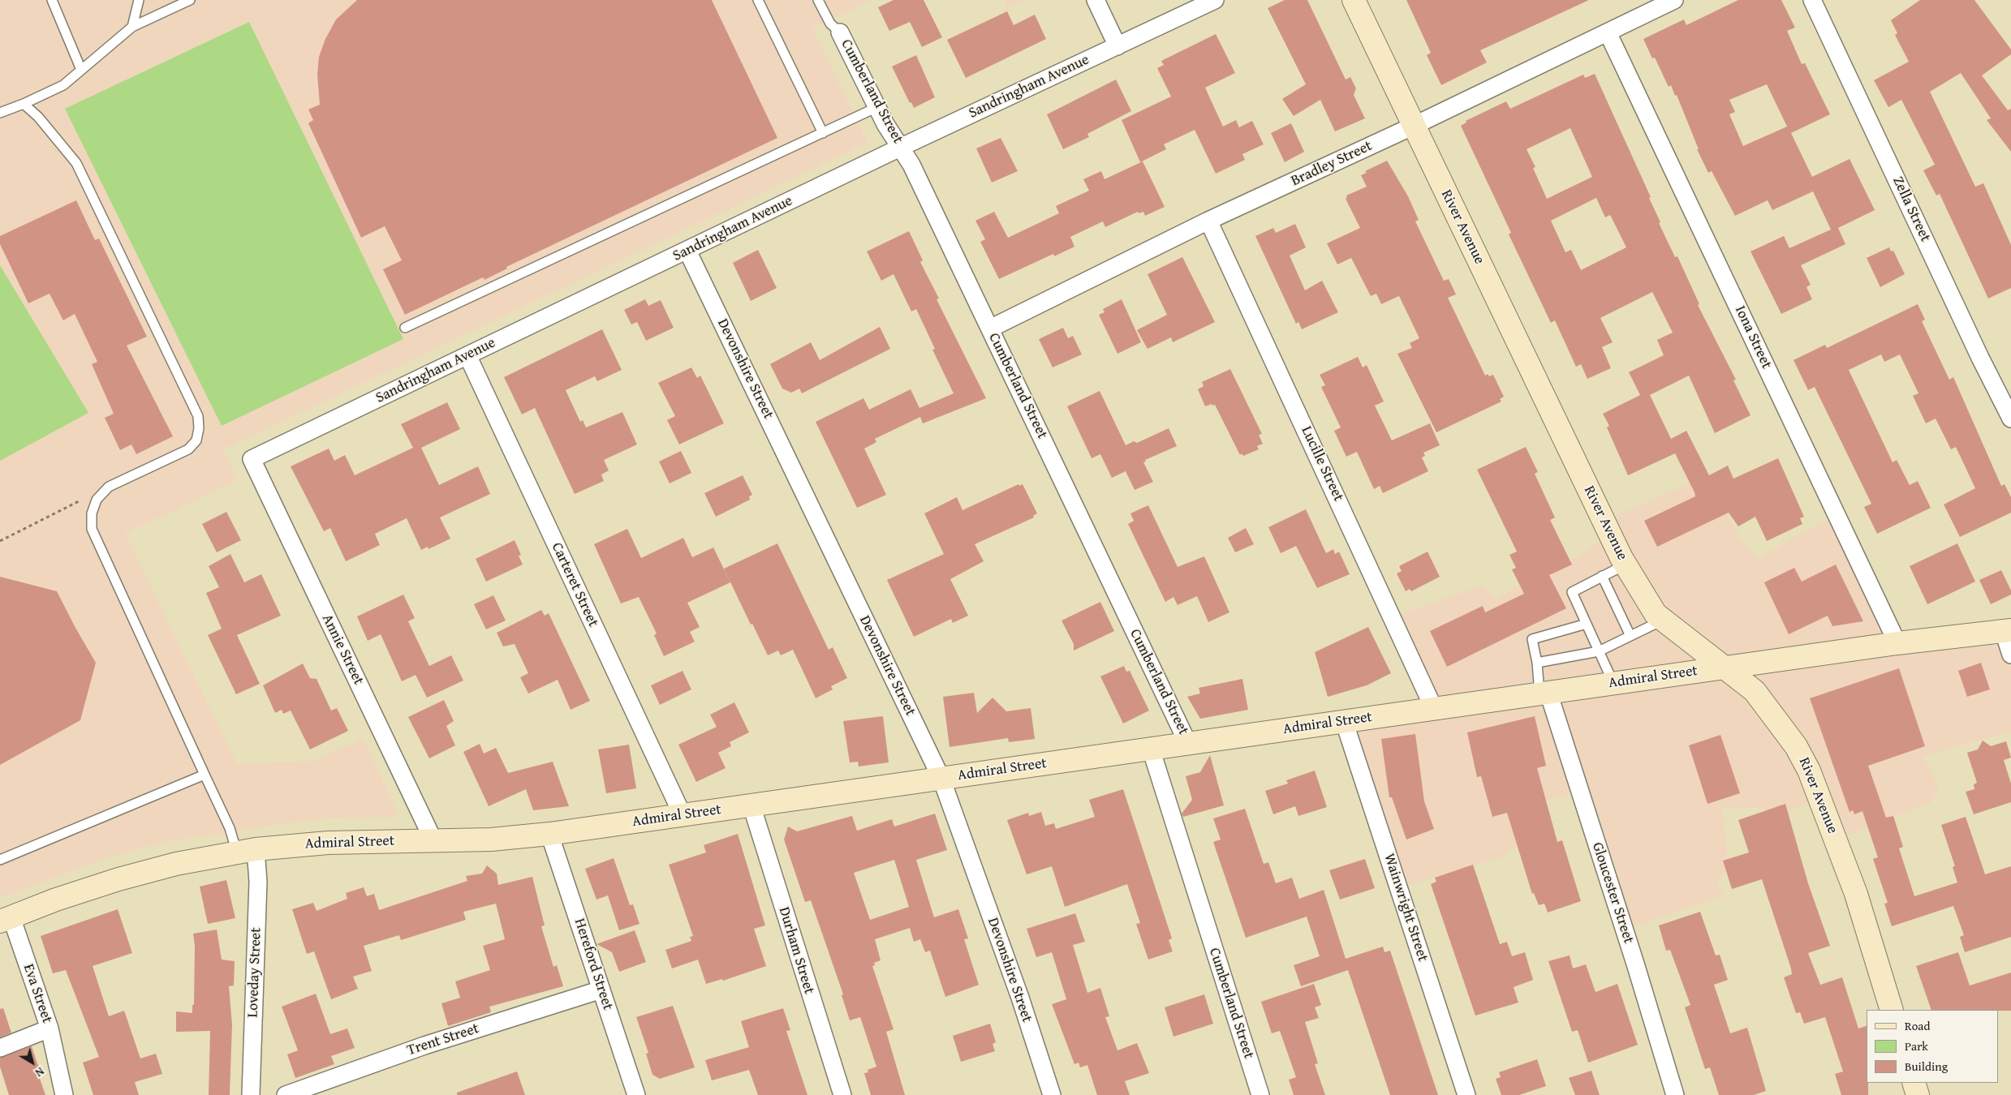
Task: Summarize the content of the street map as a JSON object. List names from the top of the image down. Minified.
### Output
{"streets":{"main road":["River Avenue","Admiral Street"],"street":["Sandringham Avenue","Cumberland Street","Bradley Street","Zella Street","Iona Street","Devonshire Street","Lucille Street","Carteret Street","Annie Street","Gloucester Street","Wainwright Street","Durham Street","Hereford Street","Loveday Street","Eva Street","Trent Street"]},"crossings":[["Sandringham Avenue","Cumberland Street"],["Sandringham Avenue","Devonshire Street"],["Sandringham Avenue","Carteret Street"],["Sandringham Avenue","Annie Street"],["Cumberland Street","Bradley Street"],["Cumberland Street","Admiral Street"],["Bradley Street","River Avenue"],["Bradley Street","Iona Street"],["Bradley Street","Lucille Street"],["River Avenue","Admiral Street"],["Iona Street","Admiral Street"],["Devonshire Street","Admiral Street"],["Lucille Street","Admiral Street"],["Carteret Street","Admiral Street"],["Annie Street","Admiral Street"],["Admiral Street","Gloucester Street"],["Admiral Street","Wainwright Street"],["Admiral Street","Durham Street"],["Admiral Street","Hereford Street"],["Admiral Street","Loveday Street"],["Admiral Street","Eva Street"],["Hereford Street","Trent Street"]],"legend":["Road","Park","Building"],"north":"bottom right"}
